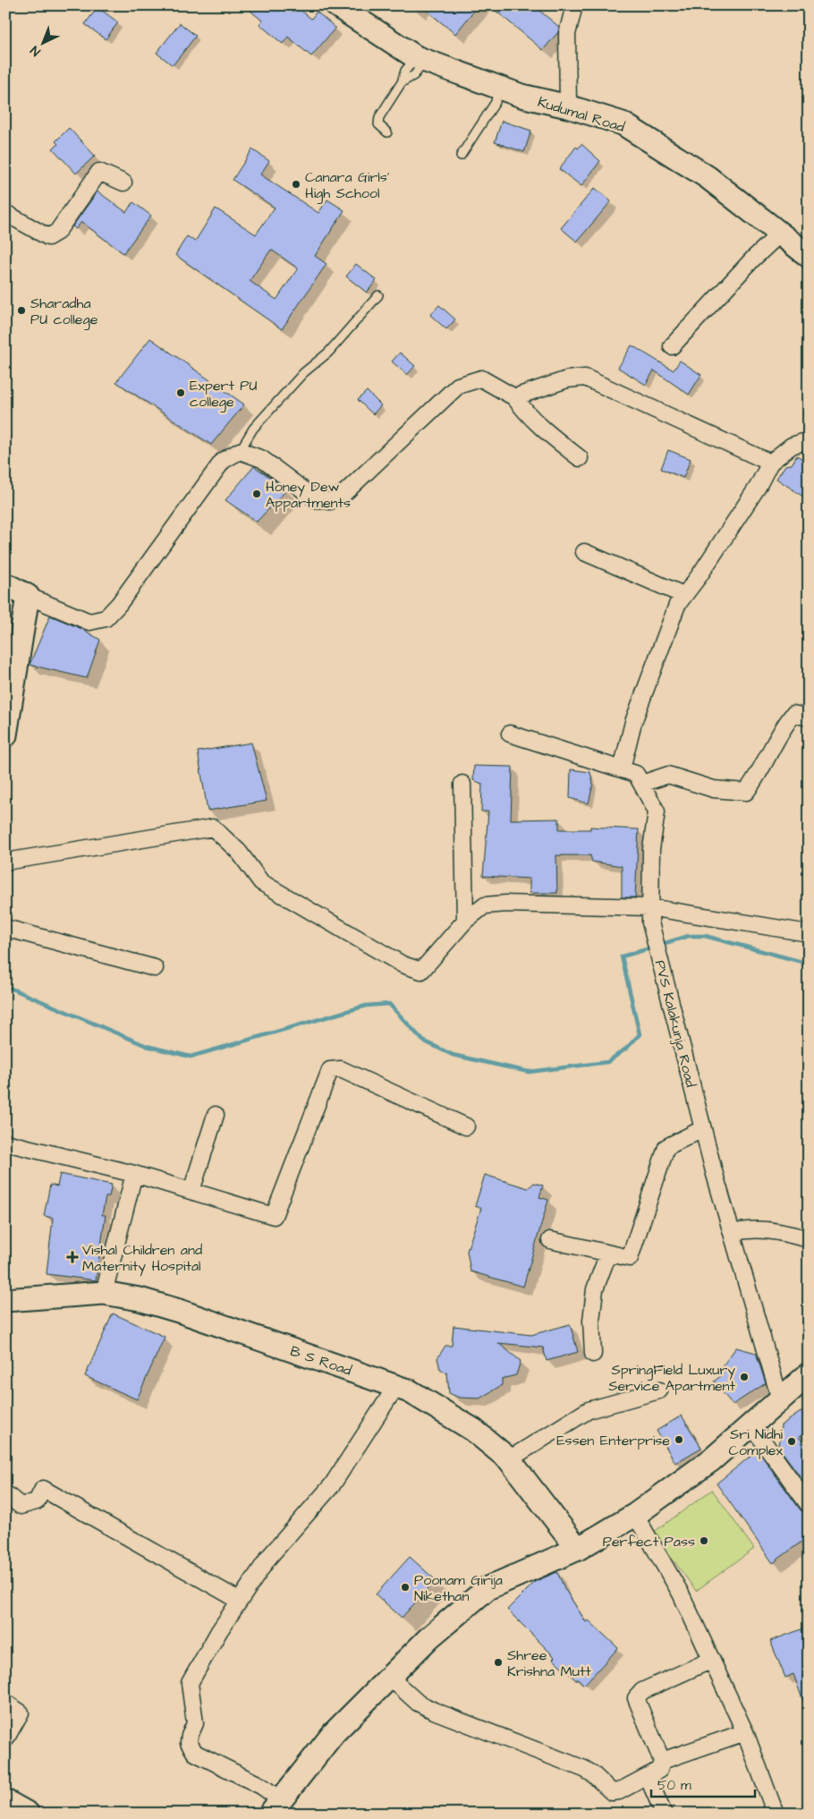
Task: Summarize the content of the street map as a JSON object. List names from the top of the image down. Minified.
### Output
{"streets":{"street":["Kudumal Road","PVS Kalakunja Road","B S Road"]},"places":{"other":["Canara Girls' High School","Sharadha PU college","Expert PU college","Honey Dew Appartments","SpringField Luxury Service Apartment","Essen Enterprise","Sri Nidhi Complex","Perfect Pass","Poonam Girija Nikethan","Shree Krishna Mutt"],"health":["Vishal Children and Maternity Hospital"]},"scale_bar":"50 m","north":"bottom left"}
